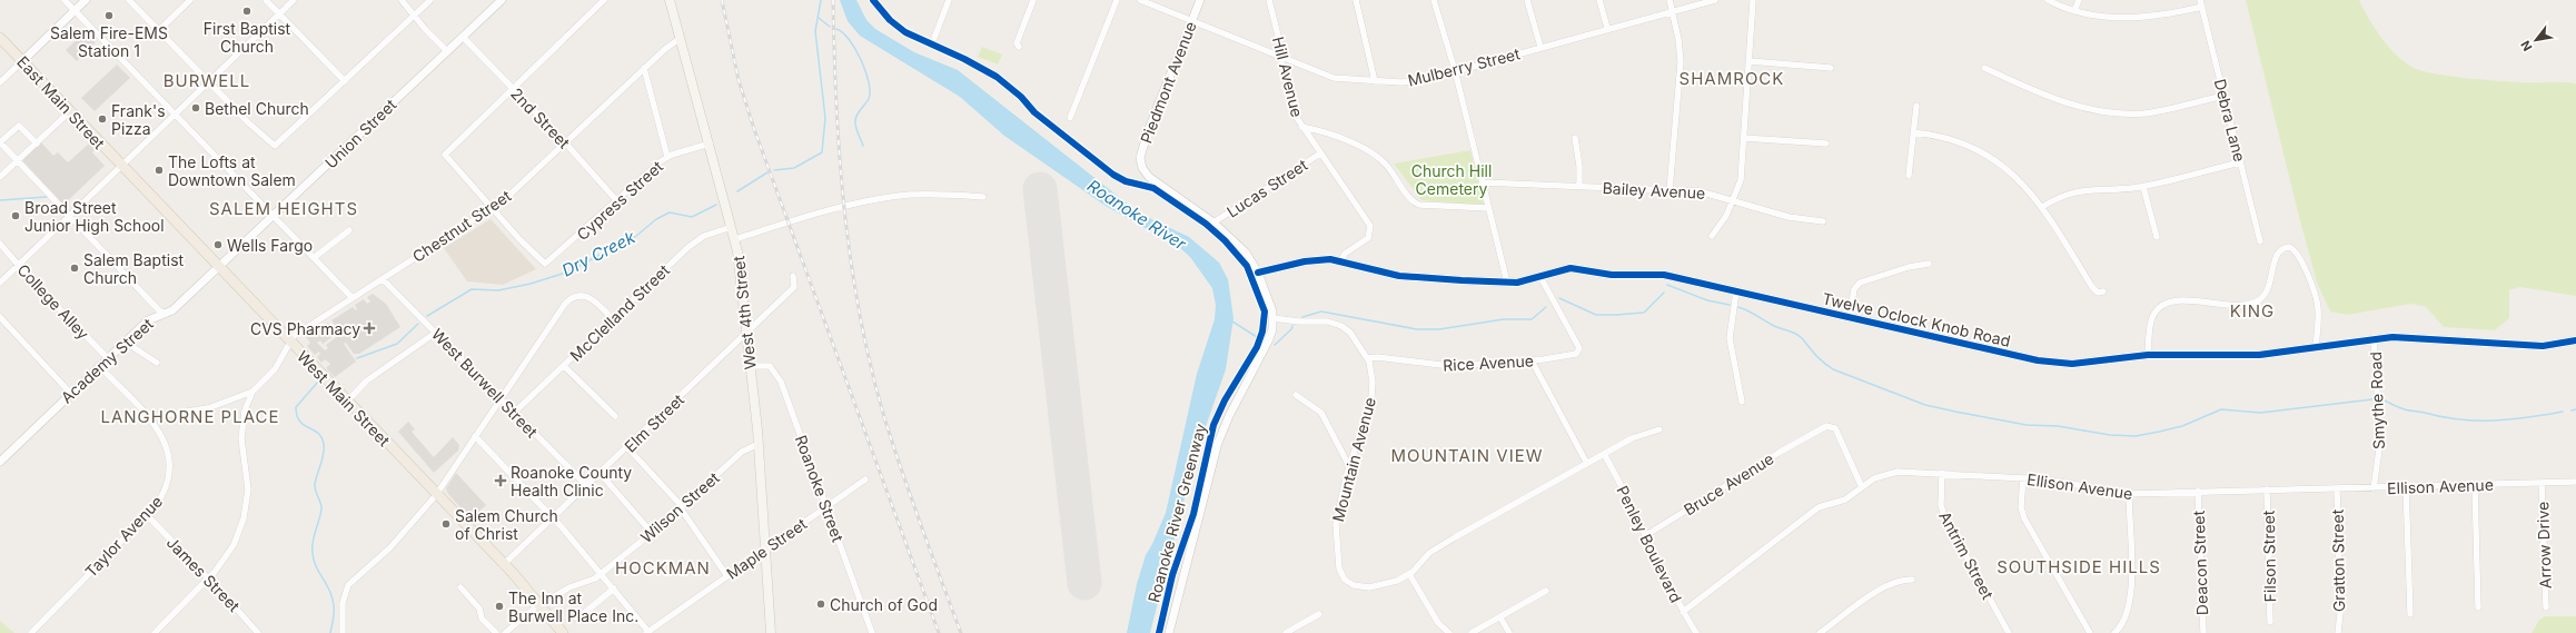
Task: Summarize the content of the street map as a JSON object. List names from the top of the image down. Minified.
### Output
{"streets":{"main road":["East Main Street","West 4th Street","West Main Street"],"street":["Mulberry Street","Hill Avenue","Piedmont Avenue","2nd Street","Debra Lane","Union Street","Lucas Street","Bailey Avenue","Cypress Street","Chestnut Street","College Alley","McClelland Street","Twelve Oclock Knob Road","Academy Street","Rice Avenue","West Burwell Street","Smythe Road","Elm Street","Mountain Avenue","Bruce Avenue","Ellison Avenue","Roanoke Street","Wilson Street","Taylor Avenue","Penley Boulevard","Arrow Drive","Maple Street","Antrim Street","Filson Street","Gratton Street","Deacon Street","James Street"],"cycle path":["Roanoke River Greenway"]},"crossings":[["Mulberry Street","Hill Avenue"],["Mulberry Street","Piedmont Avenue"],["Hill Avenue","Lucas Street"],["Hill Avenue","Twelve Oclock Knob Road"],["Piedmont Avenue","Lucas Street"],["East Main Street","West Main Street"],["2nd Street","Union Street"],["2nd Street","Cypress Street"],["2nd Street","Chestnut Street"],["Union Street","Academy Street"],["Union Street","West Main Street"],["Cypress Street","Chestnut Street"],["Cypress Street","West 4th Street"],["Chestnut Street","West 4th Street"],["Chestnut Street","West Burwell Street"],["Chestnut Street","West Main Street"],["College Alley","Academy Street"],["McClelland Street","West 4th Street"],["McClelland Street","West Burwell Street"],["West 4th Street","Elm Street"],["West 4th Street","Roanoke Street"],["West 4th Street","Wilson Street"],["West 4th Street","Maple Street"],["Twelve Oclock Knob Road","Rice Avenue"],["Twelve Oclock Knob Road","Smythe Road"],["Academy Street","West Main Street"],["Academy Street","Taylor Avenue"],["Rice Avenue","Mountain Avenue"],["West Burwell Street","Elm Street"],["West Main Street","Elm Street"],["West Main Street","Wilson Street"],["Smythe Road","Ellison Avenue"],["Mountain Avenue","Penley Boulevard"],["Bruce Avenue","Ellison Avenue"],["Bruce Avenue","Penley Boulevard"],["Ellison Avenue","Penley Boulevard"],["Ellison Avenue","Arrow Drive"],["Ellison Avenue","Antrim Street"],["Ellison Avenue","Filson Street"],["Ellison Avenue","Gratton Street"],["Ellison Avenue","Deacon Street"],["Roanoke Street","Maple Street"],["Taylor Avenue","James Street"]],"districts":["SHAMROCK","BURWELL","SALEM HEIGHTS","KING","LANGHORNE PLACE","MOUNTAIN VIEW","SOUTHSIDE HILLS","HOCKMAN"],"water":["Roanoke River","Dry Creek"],"parks":["Church Hill Cemetery"],"places":{"other":["First Baptist Church","Salem Fire-EMS Station 1","Bethel Church","Frank's Pizza","The Lofts at Downtown Salem","Broad Street Junior High School","Wells Fargo","Salem Baptist Church","Salem Church of Christ","Church of God","The Inn at Burwell Place Inc."],"health":["CVS Pharmacy","Roanoke County Health Clinic"]},"north":"bottom left"}
